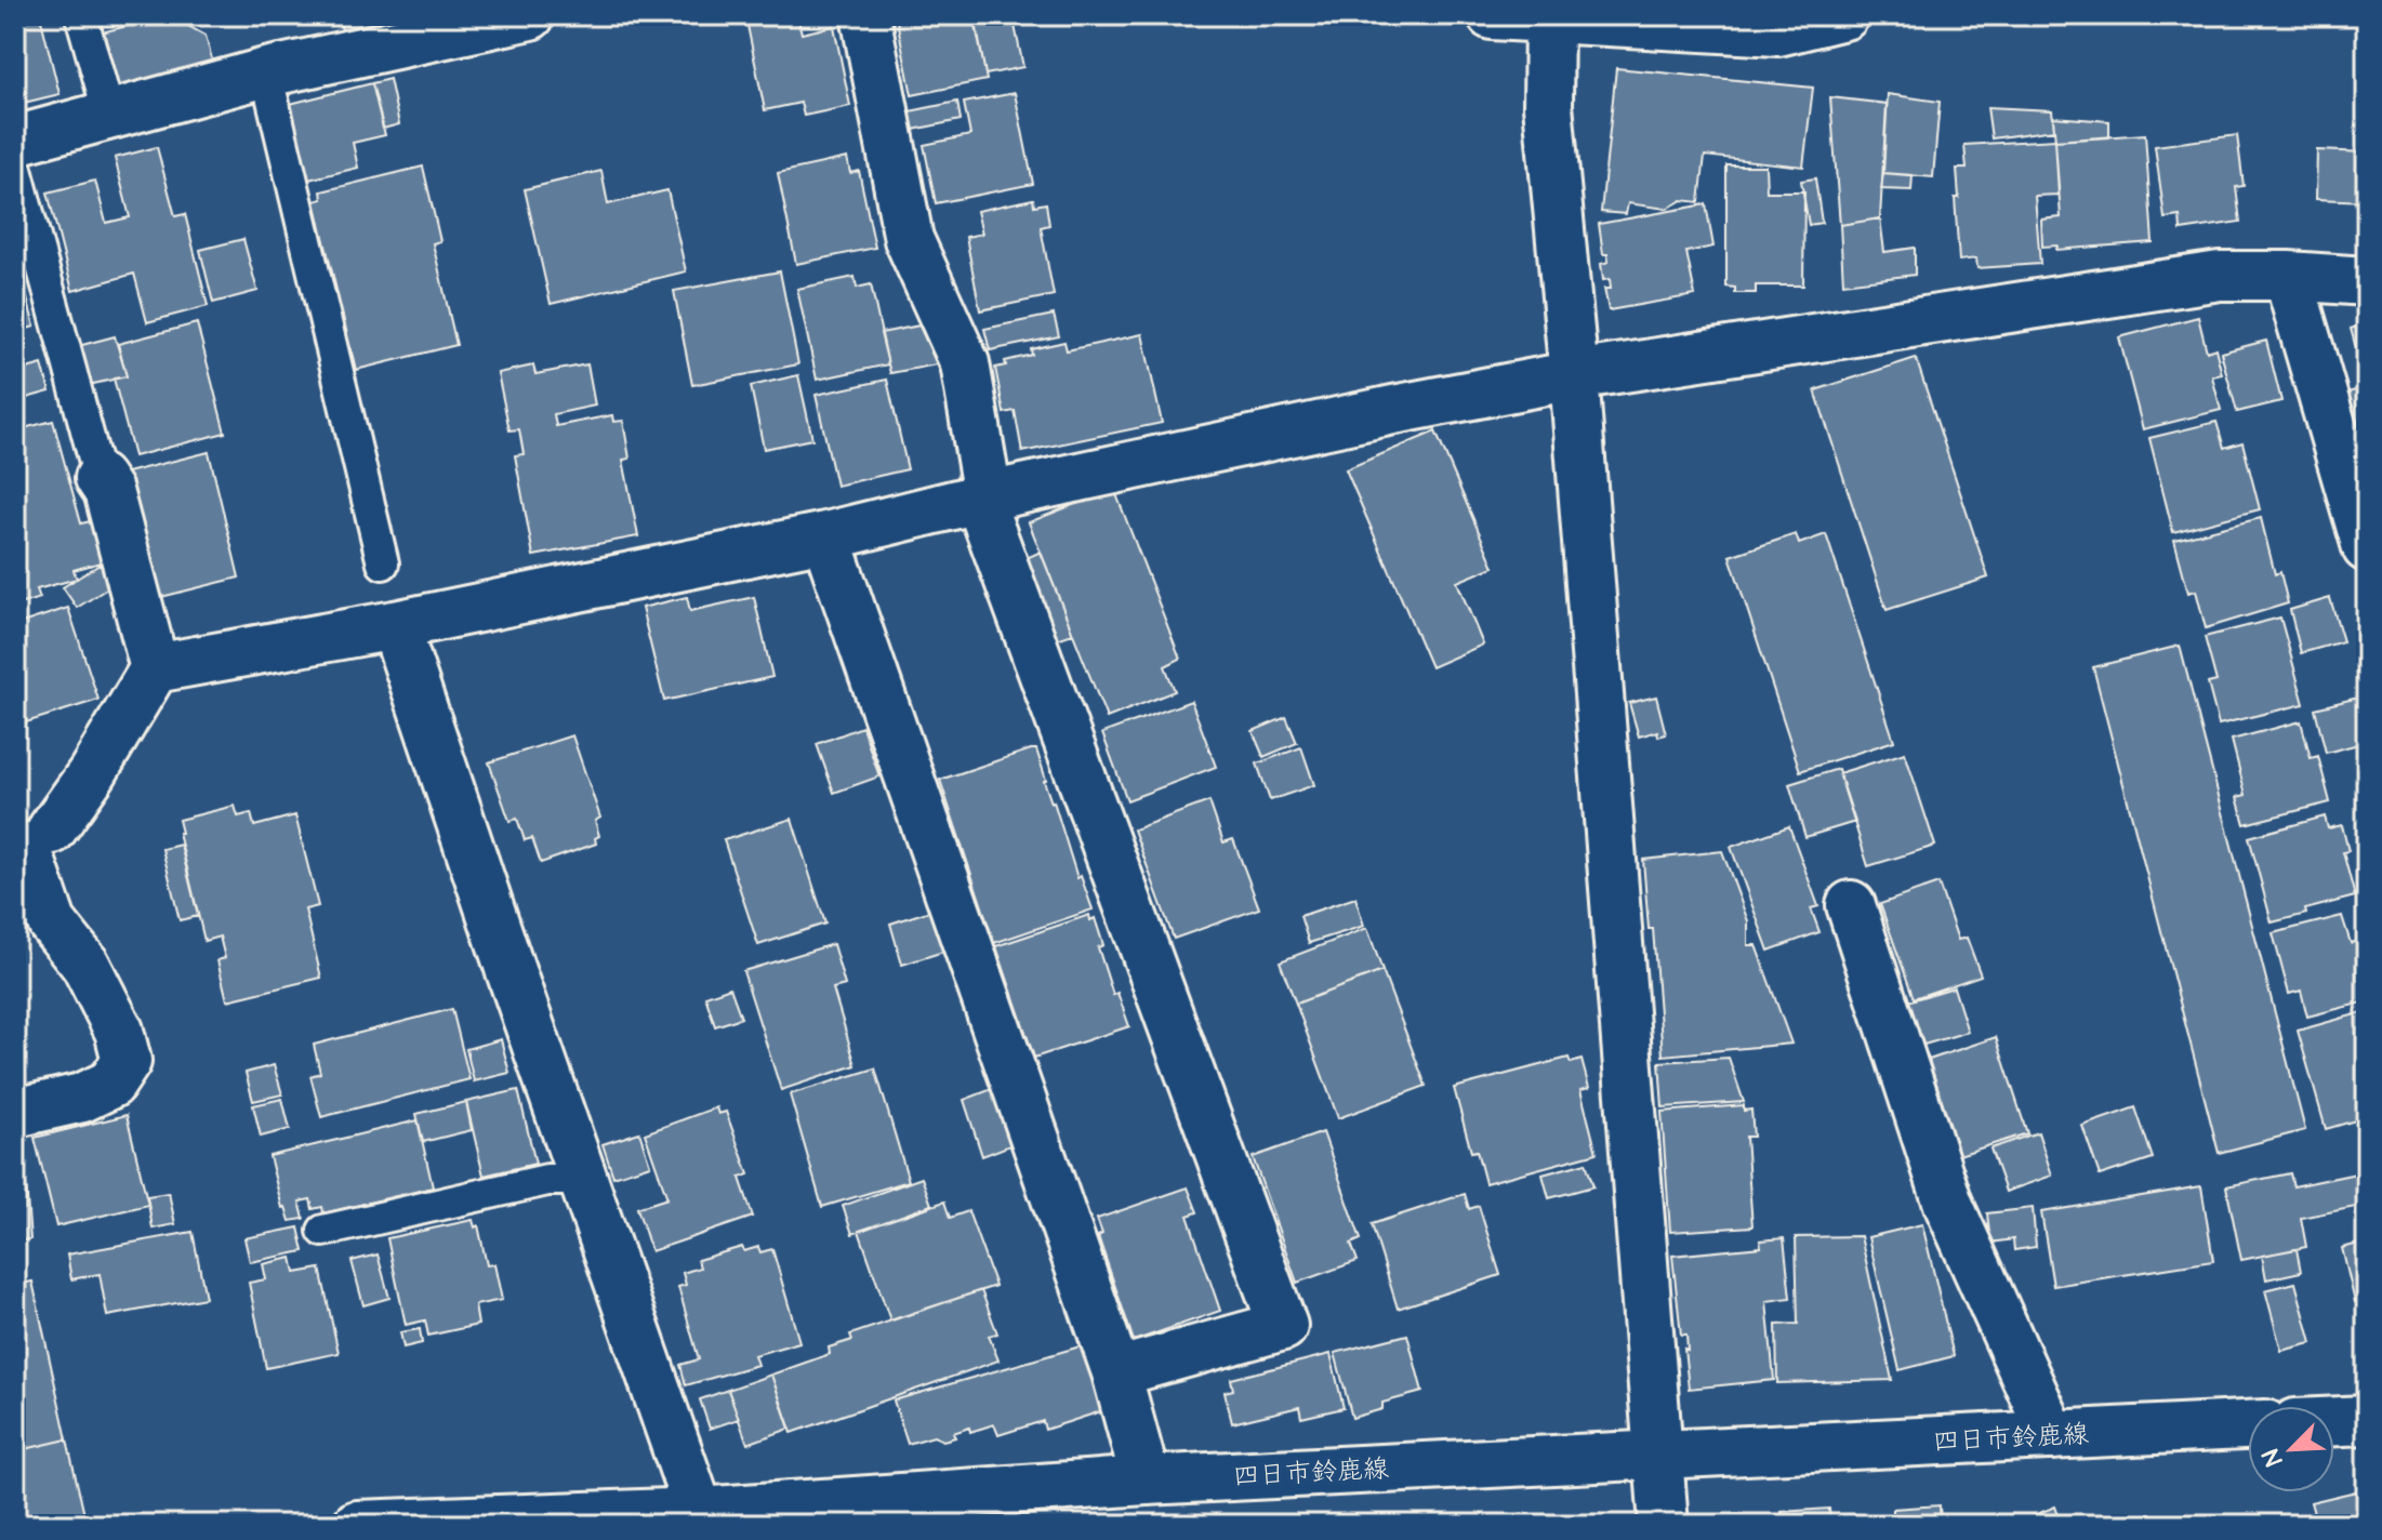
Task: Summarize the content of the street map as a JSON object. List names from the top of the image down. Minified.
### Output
{"streets":{"street":["四日市鈴鹿線"]},"north":"bottom left"}
